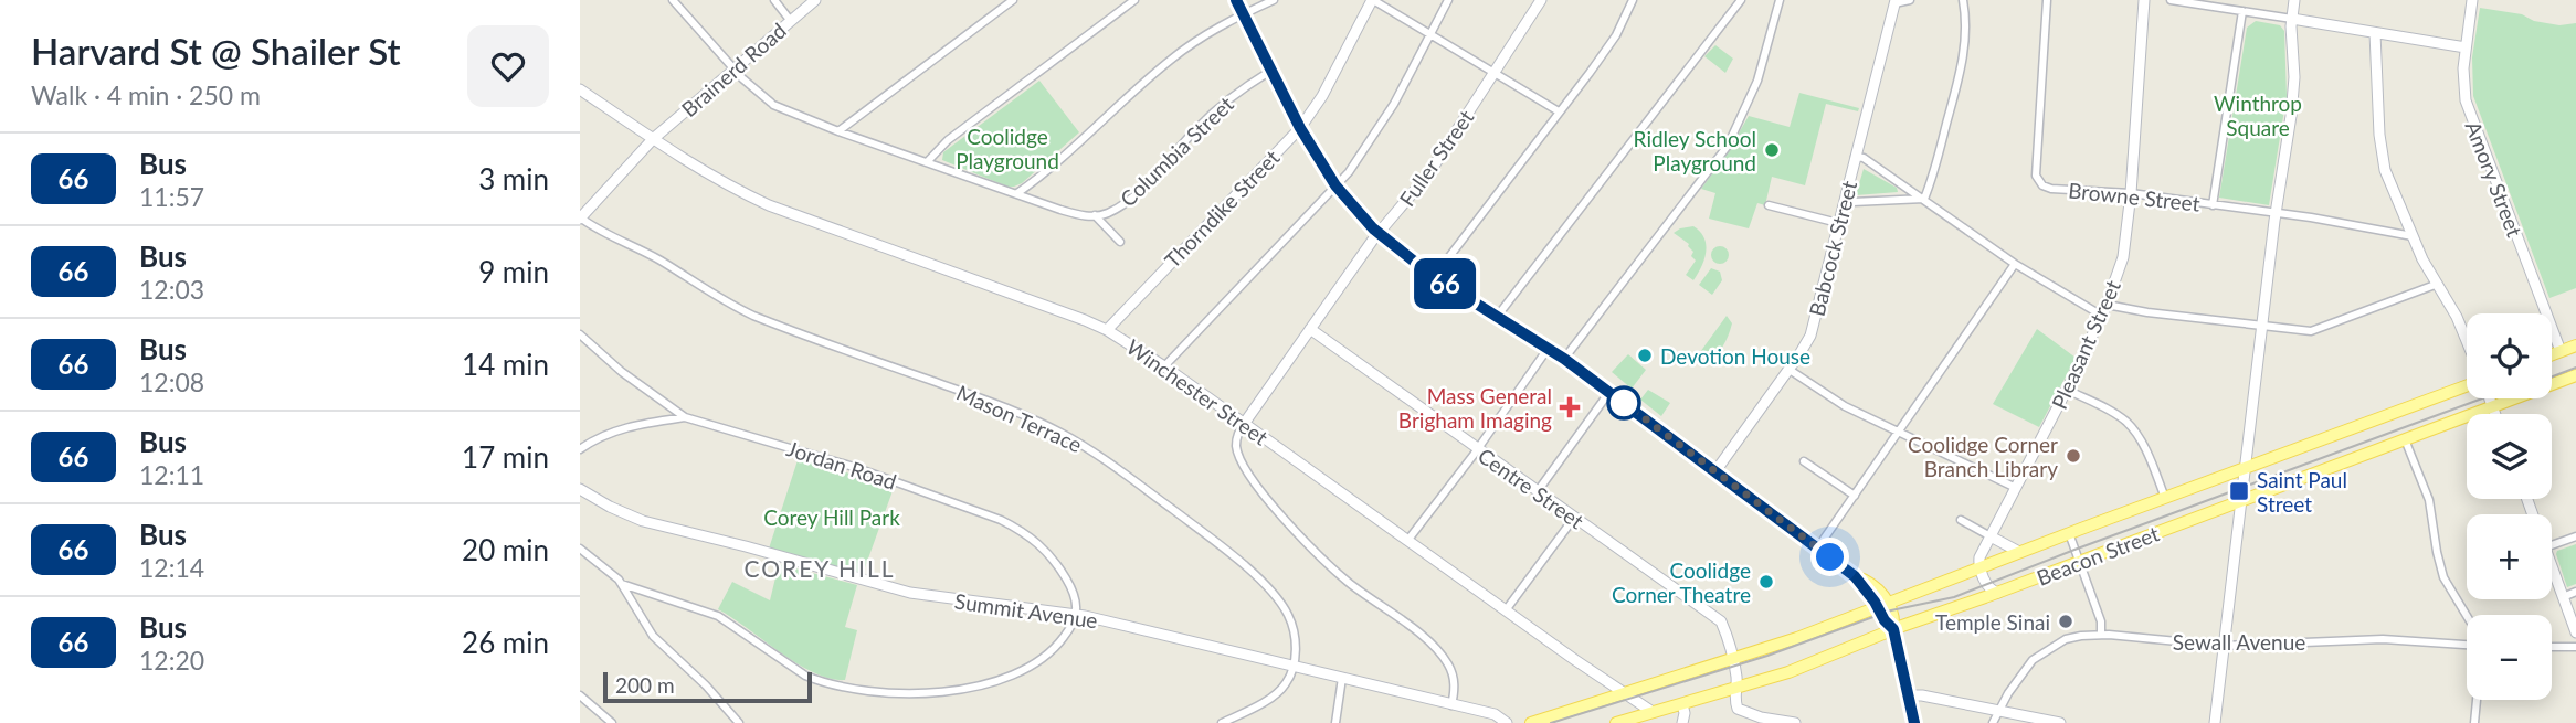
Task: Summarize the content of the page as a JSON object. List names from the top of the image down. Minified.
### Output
{"streets":{"main road":["Beacon Street"],"street":["Brainerd Road","Columbia Street","Fuller Street","Amory Street","Browne Street","Thorndike Street","Babcock Street","Pleasant Street","Winchester Street","Mason Terrace","Jordan Road","Centre Street","Summit Avenue","Sewall Avenue"]},"crossings":[["Brainerd Road","Columbia Street"],["Brainerd Road","Winchester Street"],["Brainerd Road","Mason Terrace"],["Fuller Street","Winchester Street"],["Fuller Street","Centre Street"],["Browne Street","Pleasant Street"],["Thorndike Street","Winchester Street"],["Pleasant Street","Beacon Street"],["Winchester Street","Beacon Street"],["Mason Terrace","Summit Avenue"],["Jordan Road","Summit Avenue"],["Centre Street","Beacon Street"]],"districts":["COREY HILL"],"parks":["Winthrop Square","Coolidge Playground","Corey Hill Park"],"places":{"other":["Ridley School Playground","Devotion House","Coolidge Corner Branch Library","Coolidge Corner Theatre","Temple Sinai"],"health":["Mass General Brigham Imaging"],"transit":["Saint Paul Street"]},"lines":["bus line 66"],"scale_bar":"200 m","page":{"heading":["Harvard St @ Shailer St","Walk · 4 min · 250 m"],"on_map":"66","list":[{"mark":"66","name":"Bus","note":"11:57","value":"3 min"},{"mark":"66","name":"Bus","note":"12:03","value":"9 min"},{"mark":"66","name":"Bus","note":"12:08","value":"14 min"},{"mark":"66","name":"Bus","note":"12:11","value":"17 min"},{"mark":"66","name":"Bus","note":"12:14","value":"20 min"},{"mark":"66","name":"Bus","note":"12:20","value":"26 min"}],"map_buttons":["+","−"],"scale":"200 m"}}
